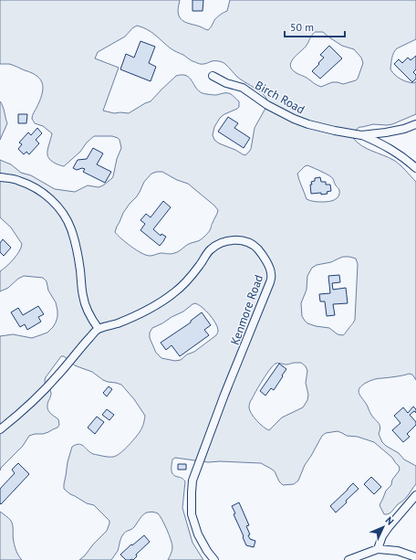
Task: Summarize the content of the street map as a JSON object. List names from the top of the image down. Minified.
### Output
{"streets":{"street":["Birch Road","Kenmore Road"]},"scale_bar":"50 m","north":"top right"}
